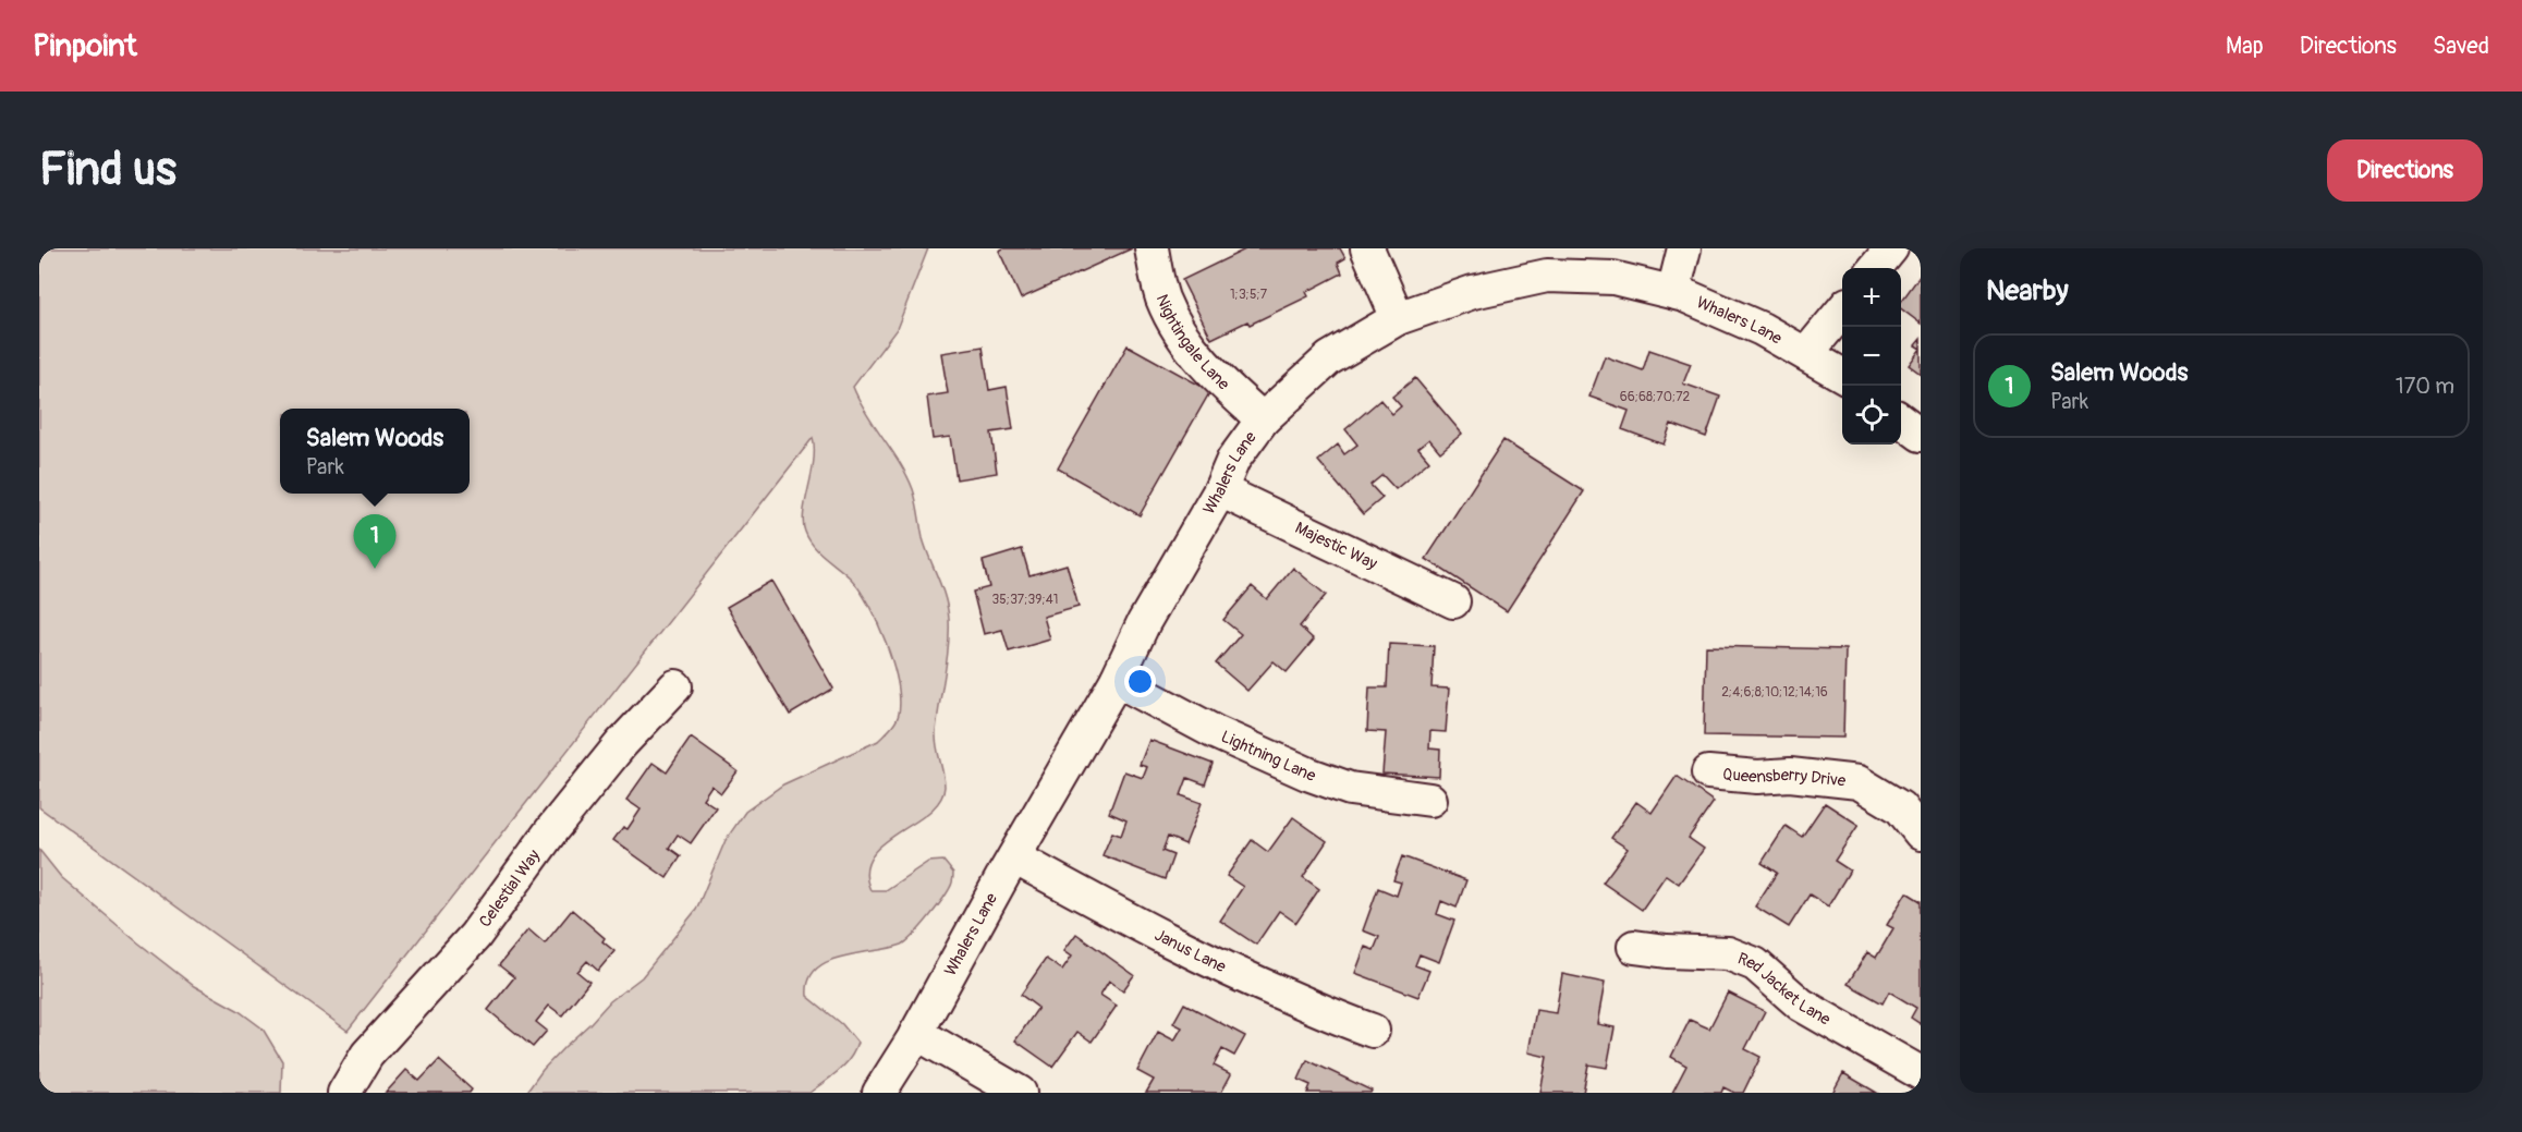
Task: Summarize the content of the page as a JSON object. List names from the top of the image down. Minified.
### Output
{"streets":{"street":["Whalers Lane","Nightingale Lane","Majestic Way","Lightning Lane","Queensberry Drive","Celestial Way","Janus Lane","Red Jacket Lane"]},"crossings":[["Whalers Lane","Nightingale Lane"],["Whalers Lane","Majestic Way"],["Whalers Lane","Lightning Lane"],["Whalers Lane","Janus Lane"]],"house_numbers":["1;3;5;7","66;68;70;72","35;37;39;41","2;4;6;8;10;12;14;16"],"page":{"header":"Pinpoint","nav":["Map","Directions","Saved"],"buttons":"Directions","title":"Find us","heading":"Nearby","map_buttons":["+","−"],"list":[{"mark":"1","name":"Salem Woods","note":"Park","value":"170 m"}],"popup":["Salem Woods","Park"],"pins":"1"}}
